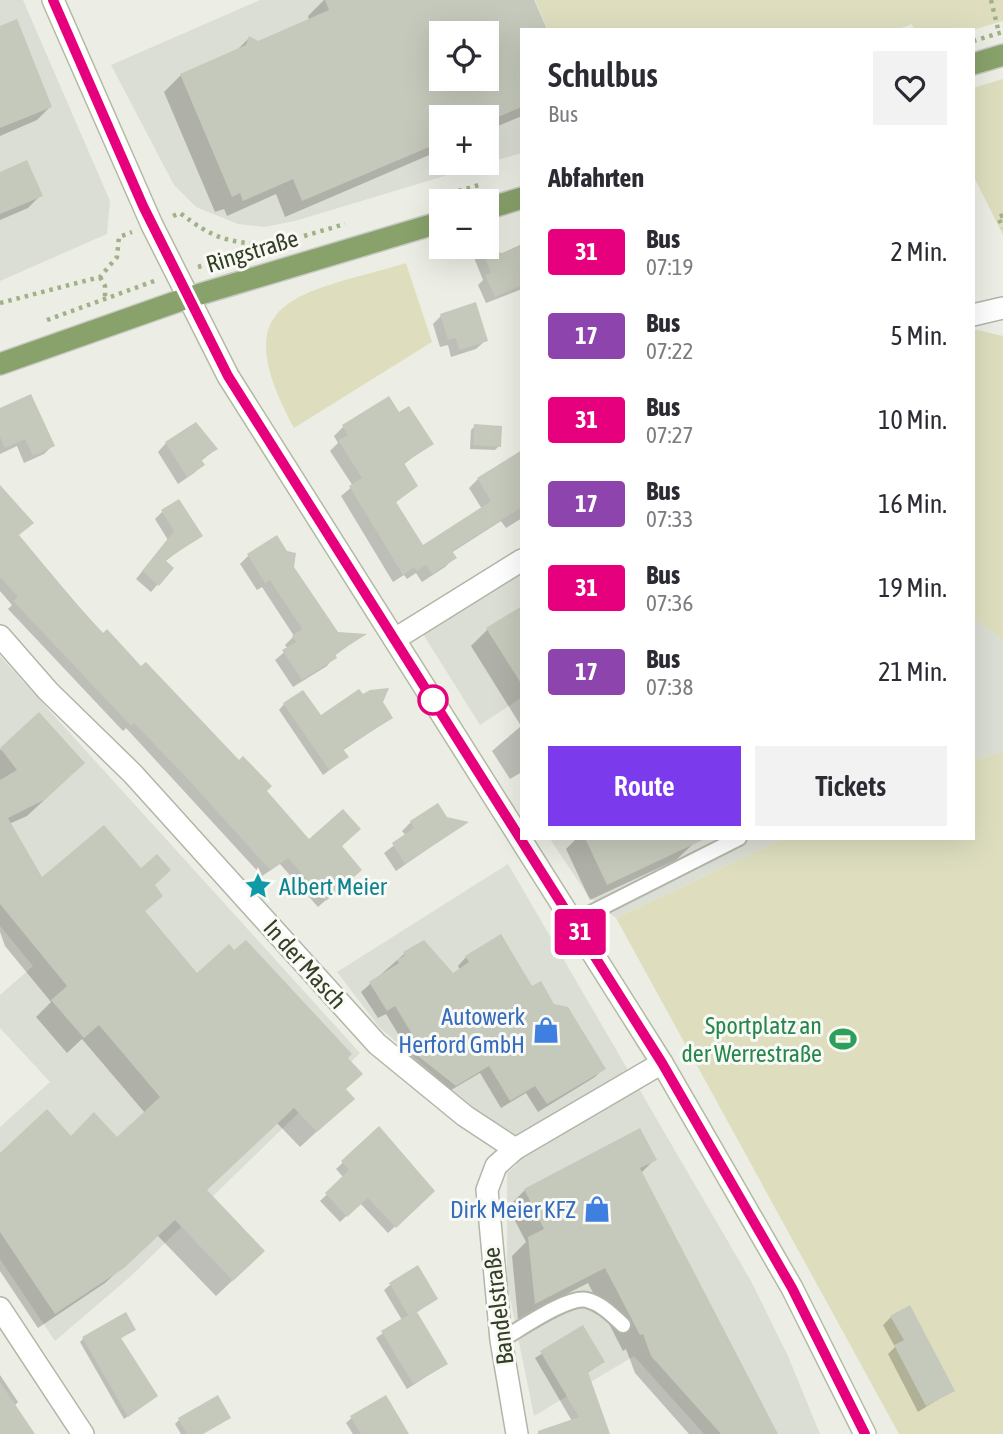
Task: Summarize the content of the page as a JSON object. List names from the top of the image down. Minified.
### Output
{"streets":{"main road":["Ringstraße","In der Masch","Bandelstraße"]},"crossings":[["In der Masch","Bandelstraße"]],"places":{"place":["Albert Meier"],"shop":["Autowerk Herford GmbH","Dirk Meier KFZ"],"sports":["Sportplatz an der Werrestraße"]},"lines":["bus line 31"],"page":{"on_map":"31","map_buttons":["+","−"],"heading":[["Schulbus","Bus"],"Abfahrten"],"list":[{"mark":"31","name":"Bus","note":"07:19","value":"2 Min."},{"mark":"17","name":"Bus","note":"07:22","value":"5 Min."},{"mark":"31","name":"Bus","note":"07:27","value":"10 Min."},{"mark":"17","name":"Bus","note":"07:33","value":"16 Min."},{"mark":"31","name":"Bus","note":"07:36","value":"19 Min."},{"mark":"17","name":"Bus","note":"07:38","value":"21 Min."}],"buttons":["Route","Tickets"]}}
